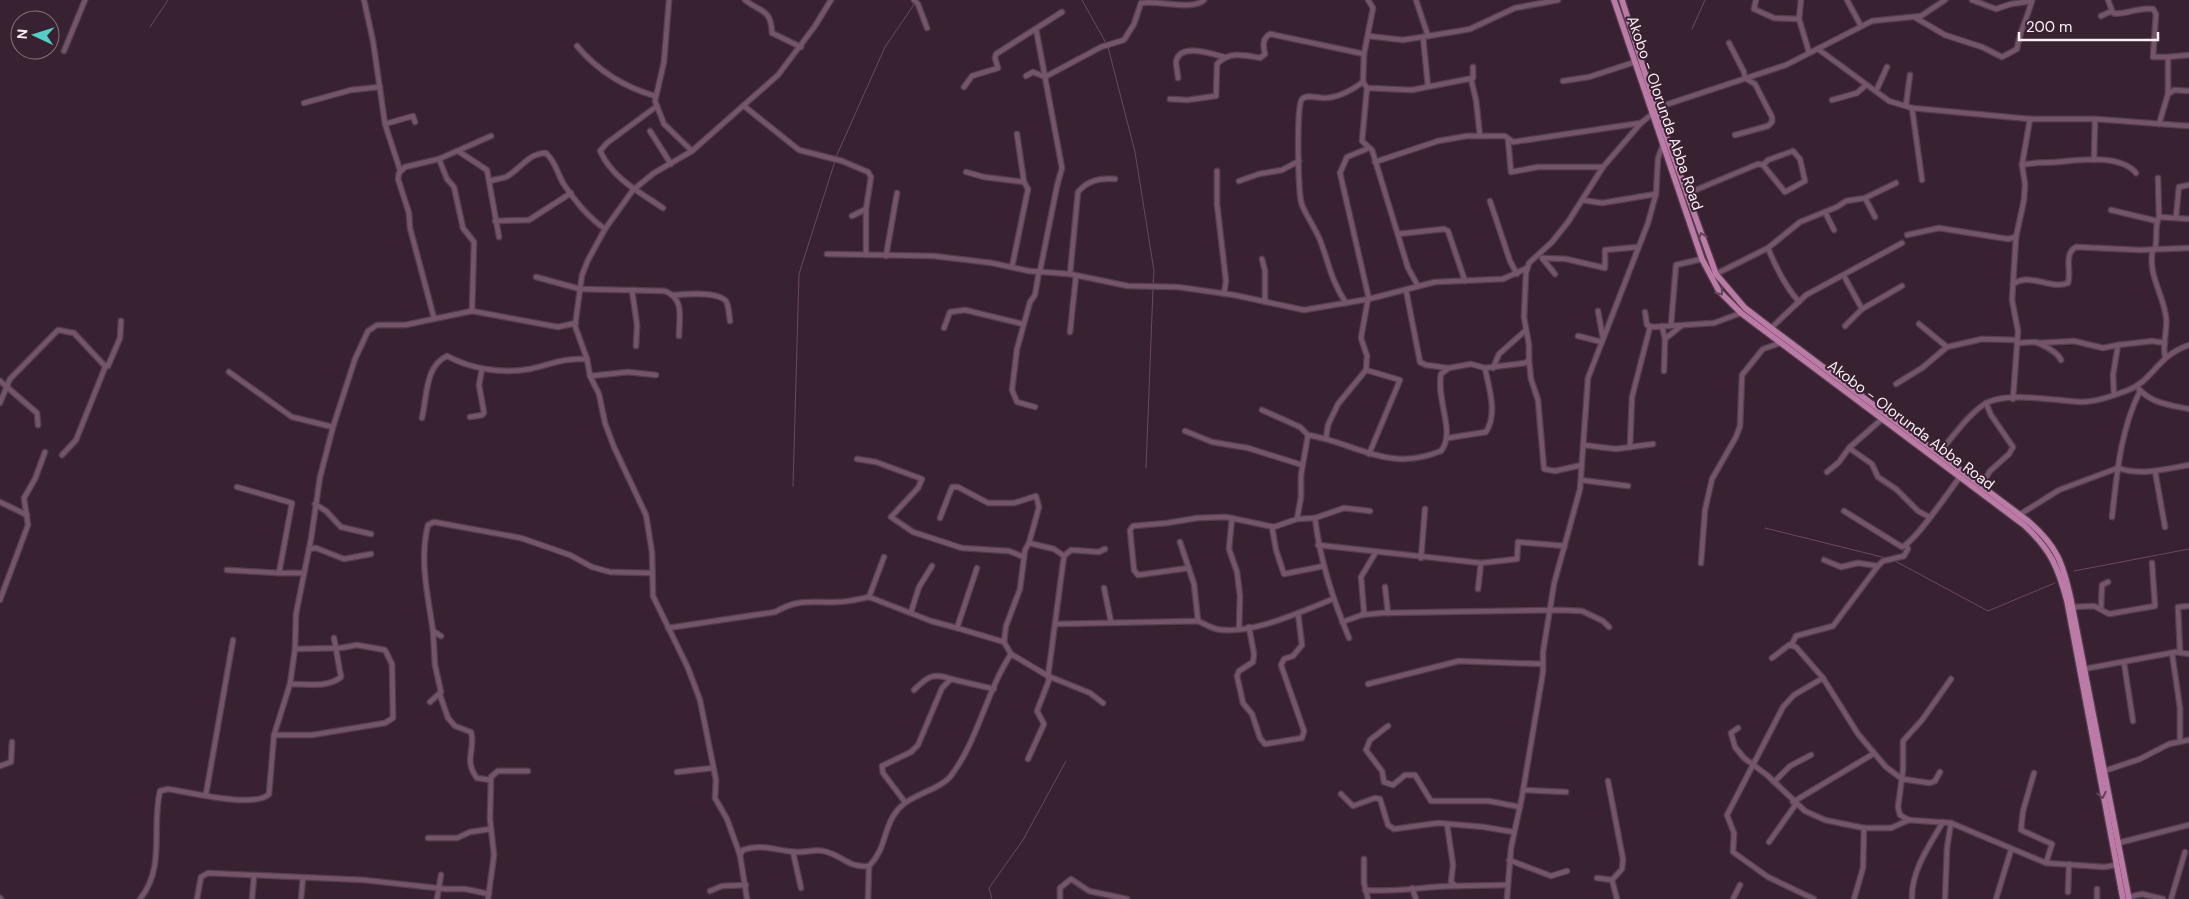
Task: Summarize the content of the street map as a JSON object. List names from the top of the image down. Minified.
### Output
{"streets":{"main road":["Akobo - Olorunda Abba Road"]},"scale_bar":"200 m","north":"left"}
